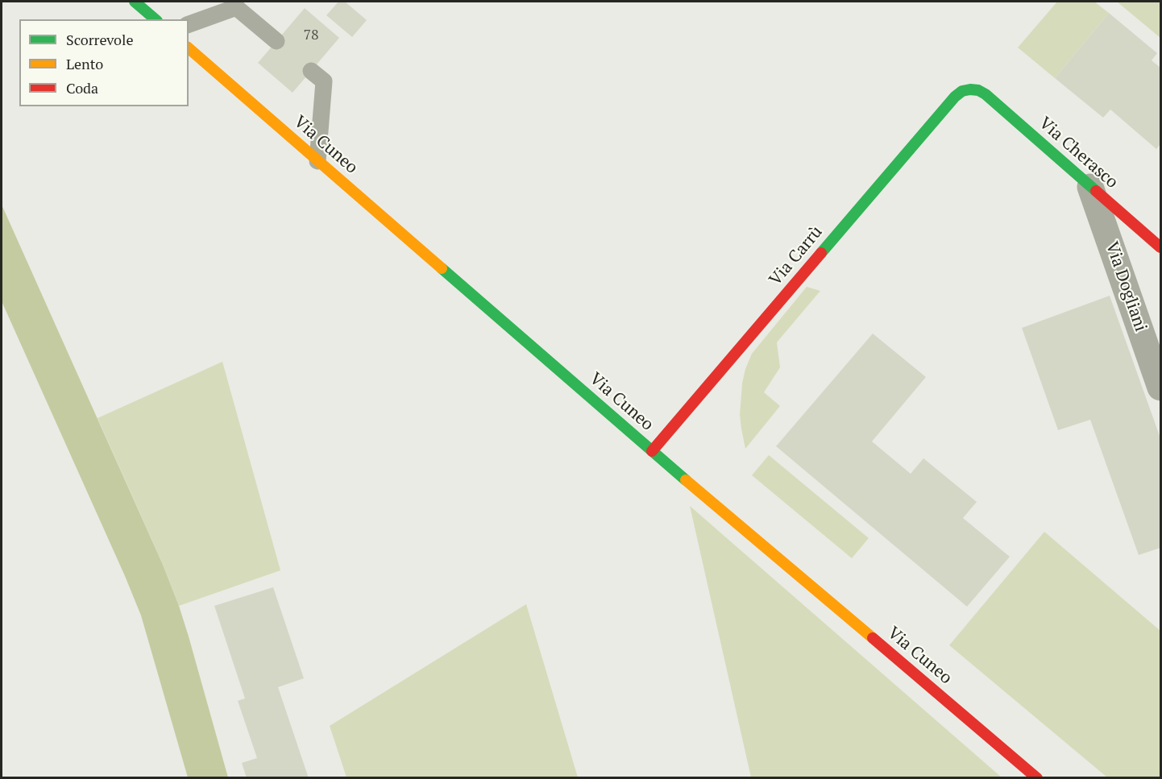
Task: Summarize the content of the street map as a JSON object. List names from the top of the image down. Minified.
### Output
{"streets":{"main road":["Via Cuneo","Via Cherasco","Via Carrù"],"street":["Via Dogliani"]},"crossings":[["Via Cuneo","Via Carrù"],["Via Cherasco","Via Carrù"],["Via Cherasco","Via Dogliani"]],"house_numbers":["78"],"legend":["Scorrevole","Lento","Coda"]}
